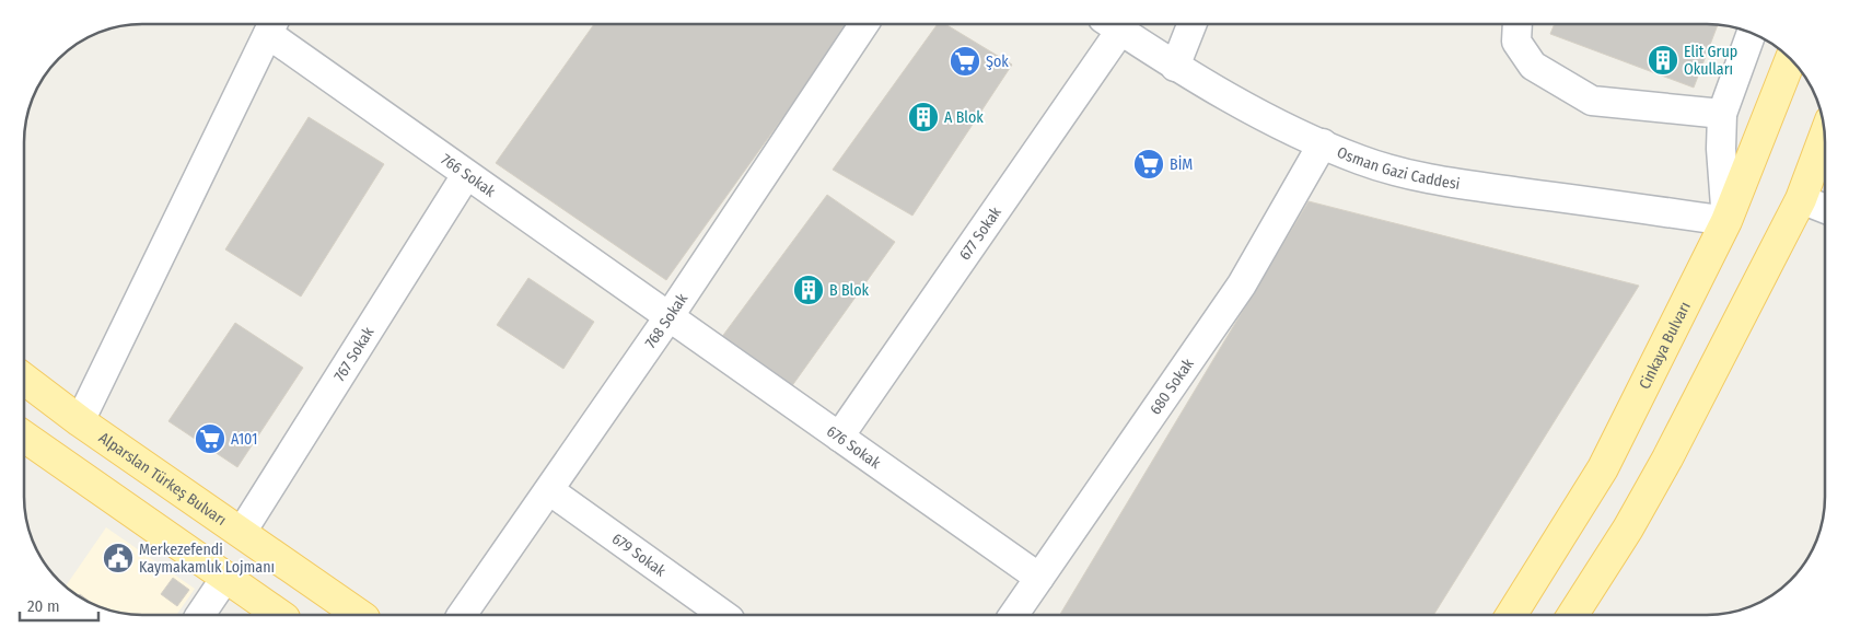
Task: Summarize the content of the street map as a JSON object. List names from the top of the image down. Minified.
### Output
{"streets":{"main road":["Cinkaya Bulvarı","Alparslan Türkeş Bulvarı"],"street":["Osman Gazi Caddesi","766 Sokak","677 Sokak","768 Sokak","767 Sokak","680 Sokak","676 Sokak","679 Sokak"]},"crossings":[["Osman Gazi Caddesi","677 Sokak"],["Osman Gazi Caddesi","Cinkaya Bulvarı"],["Osman Gazi Caddesi","680 Sokak"],["766 Sokak","768 Sokak"],["766 Sokak","767 Sokak"],["766 Sokak","676 Sokak"],["677 Sokak","676 Sokak"],["768 Sokak","676 Sokak"],["768 Sokak","679 Sokak"],["767 Sokak","Alparslan Türkeş Bulvarı"],["680 Sokak","676 Sokak"]],"places":{"building":["Elit Grup Okulları","A Blok","B Blok"],"supermarket":["Şok","BİM","A101"],"public building":["Merkezefendi Kaymakamlık Lojmanı"]},"scale_bar":"20 m"}
